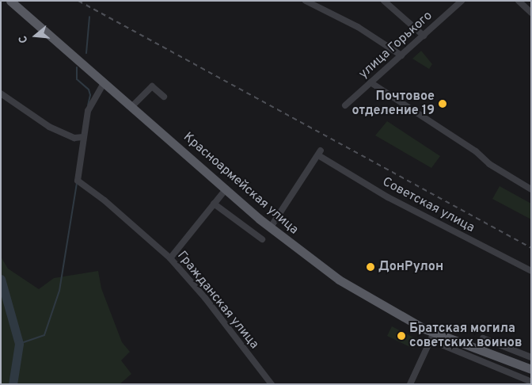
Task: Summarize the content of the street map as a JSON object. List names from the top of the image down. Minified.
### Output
{"streets":{"main road":["Красноармейская улица"],"street":["улица Горького","Советская улица","Гражданская улица"]},"crossings":[["Красноармейская улица","Советская улица"]],"places":["Почтовое отделение 19","ДонРулон","Братская могила советских воинов"],"north":"left"}
